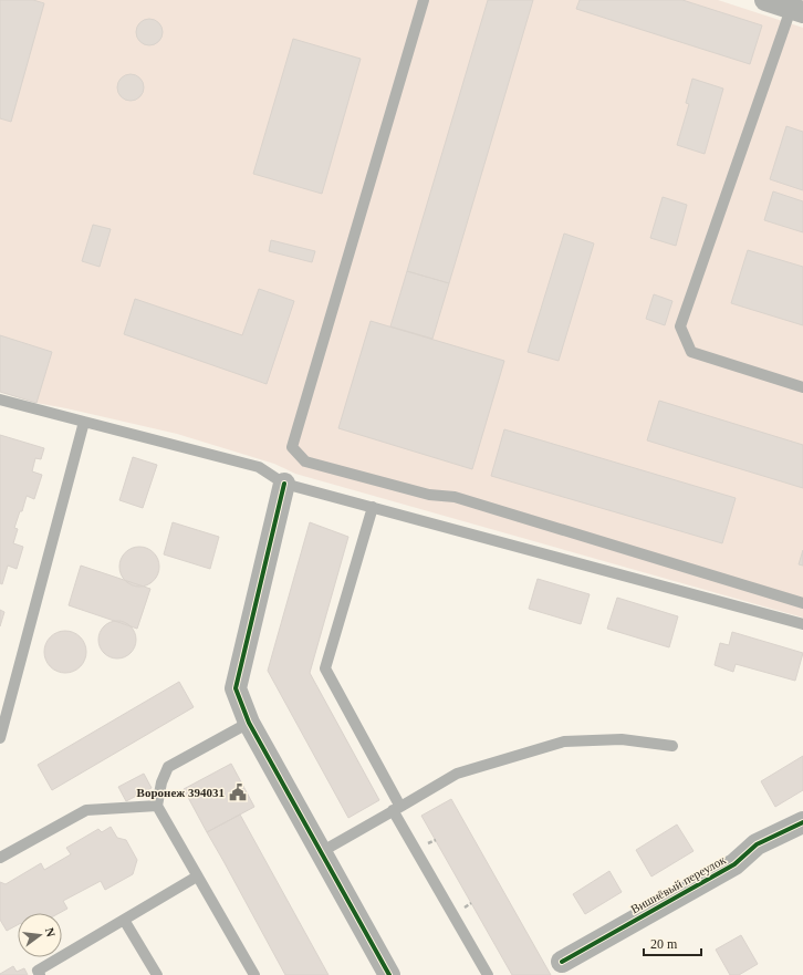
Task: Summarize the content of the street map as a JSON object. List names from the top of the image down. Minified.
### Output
{"streets":{"street":["Вишнёвый переулок"]},"places":{"public building":["Воронеж 394031"]},"scale_bar":"20 m","north":"right"}
